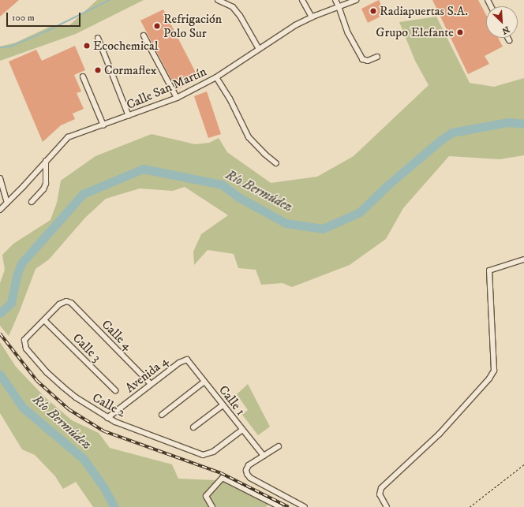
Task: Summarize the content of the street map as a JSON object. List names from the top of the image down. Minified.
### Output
{"streets":{"street":["Calle San Martín","Calle 4","Calle 3","Avenida 4","Calle 1","Calle 2"]},"crossings":[["Calle 4","Calle 3"],["Calle 4","Avenida 4"],["Calle 4","Calle 2"],["Calle 3","Calle 2"],["Avenida 4","Calle 1"],["Avenida 4","Calle 2"],["Calle 1","Calle 2"]],"water":["Río Bermúdez"],"places":["Radiapuertas S.A.","Refrigación Polo Sur","Grupo Elefante","Ecochemical","Cormaflex"],"scale_bar":"100 m","north":"bottom right"}
